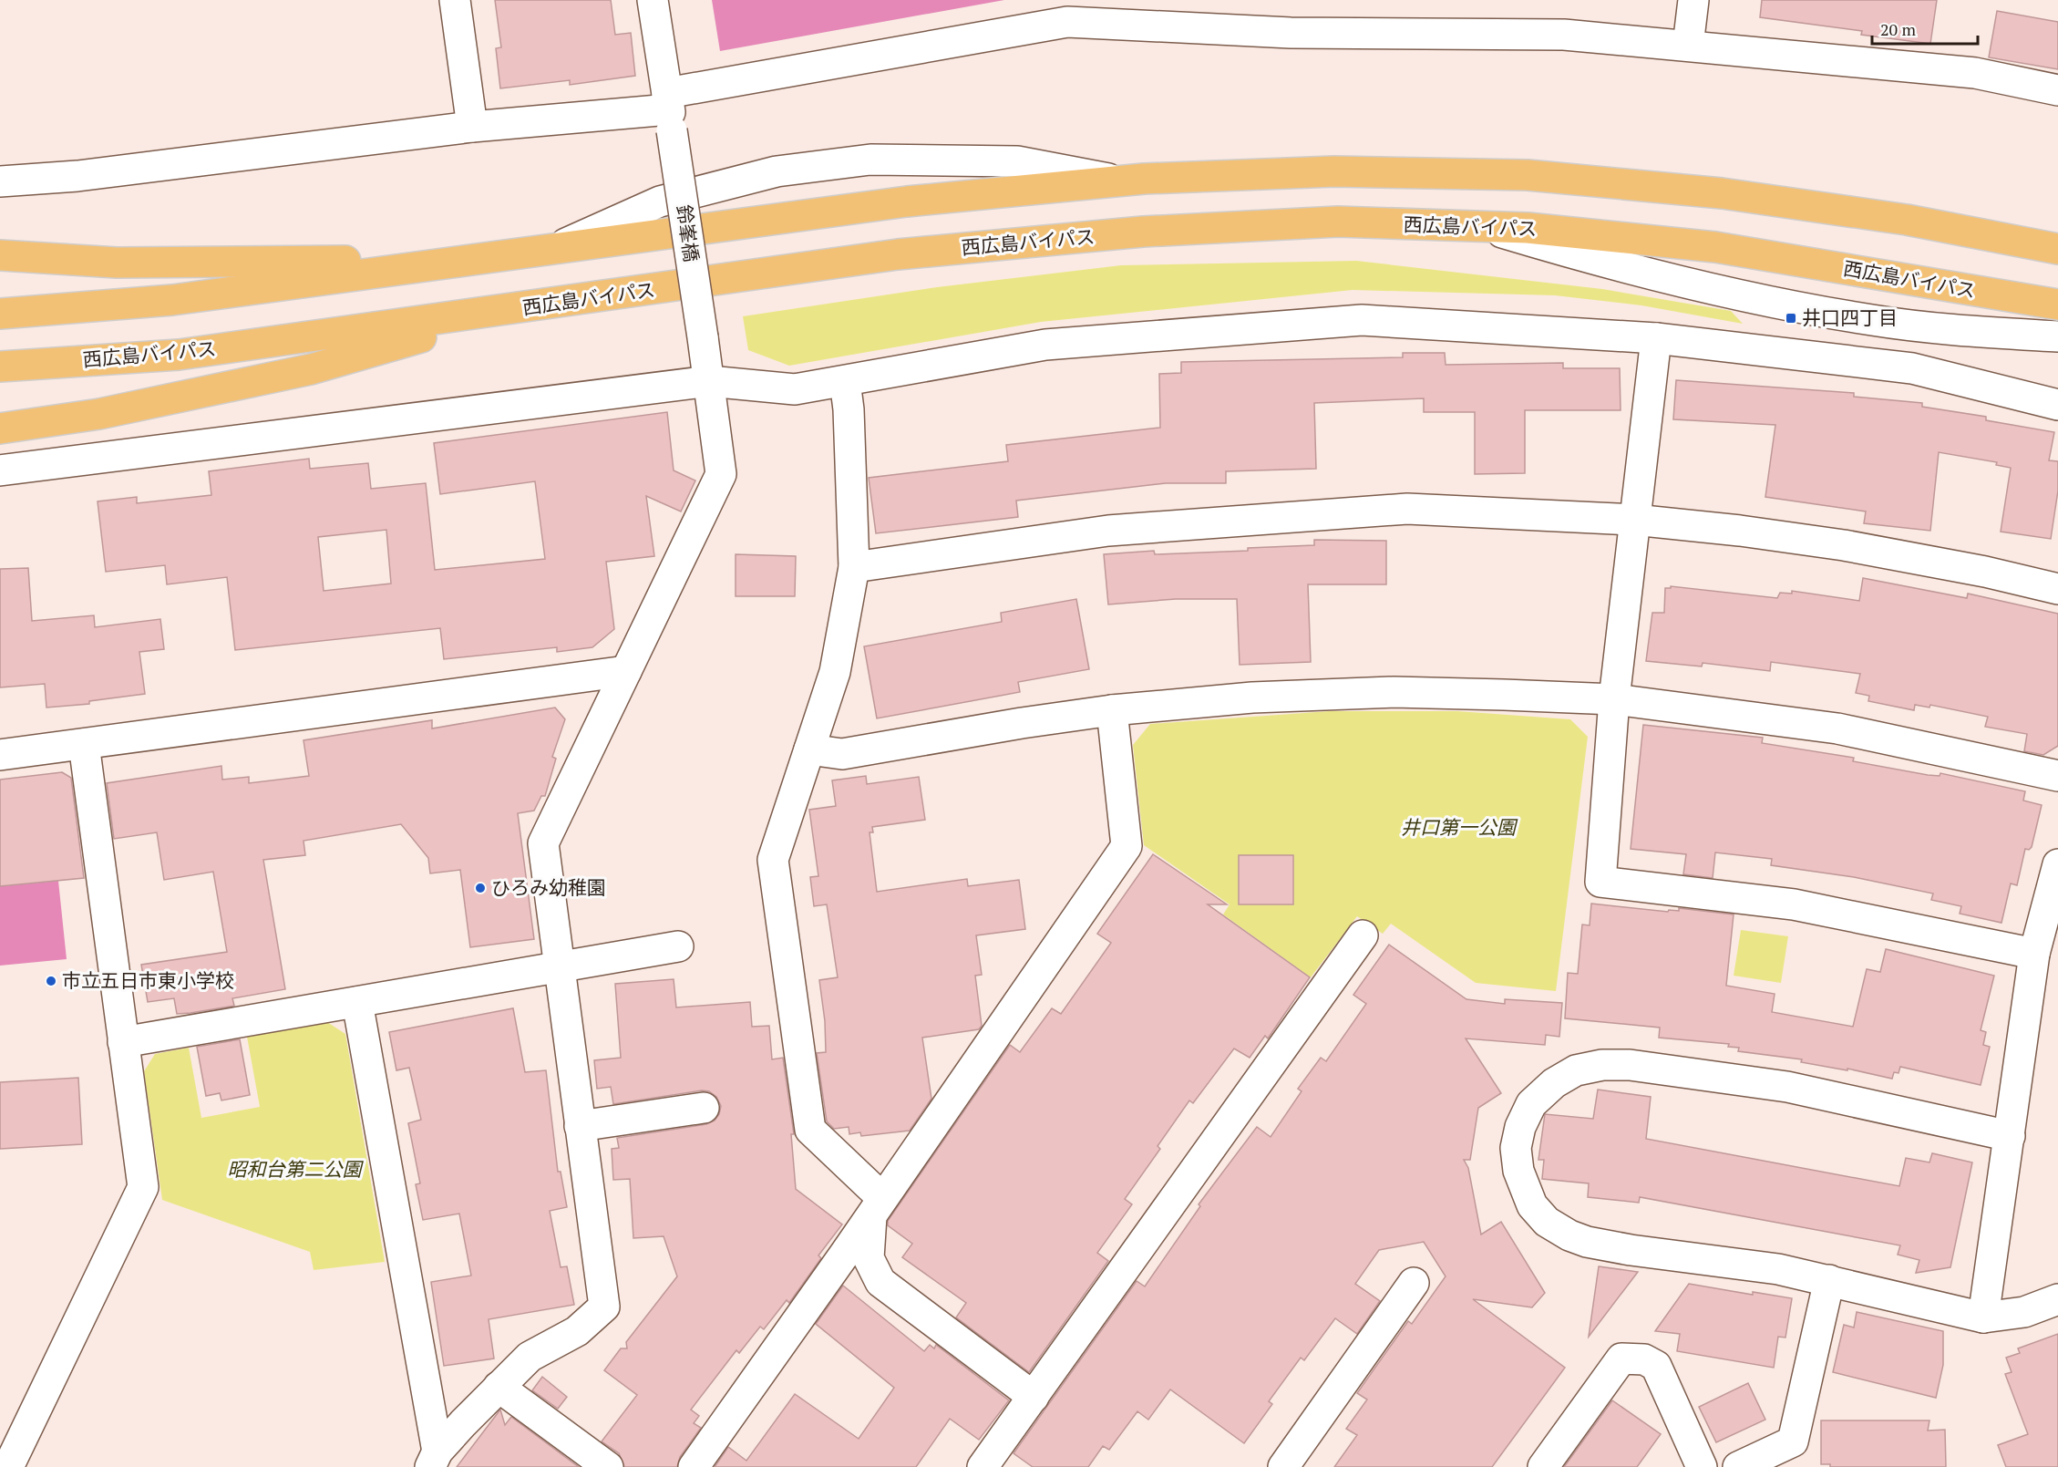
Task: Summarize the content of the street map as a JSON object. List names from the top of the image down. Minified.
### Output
{"streets":{"highway":["西広島バイパス"],"street":["鈴峯橋"]},"parks":["井口第一公園","昭和台第二公園"],"places":{"transit":["井口四丁目"],"other":["ひろみ幼稚園","市立五日市東小学校"]},"scale_bar":"20 m"}
